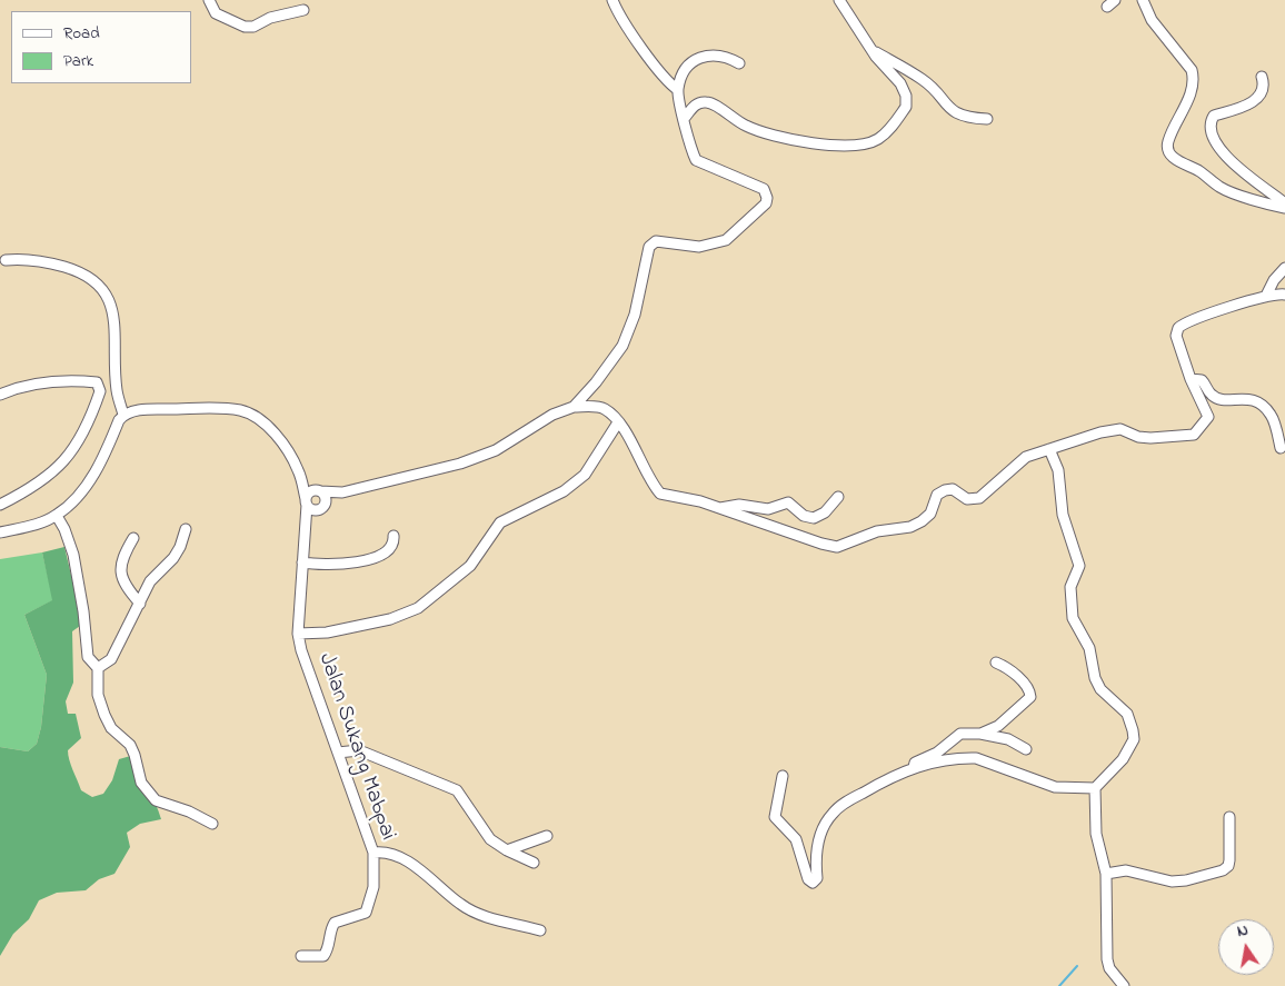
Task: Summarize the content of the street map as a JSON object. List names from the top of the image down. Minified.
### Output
{"streets":{"street":["Jalan Sukang Mabpai"]},"legend":["Road","Park"],"north":"top"}
